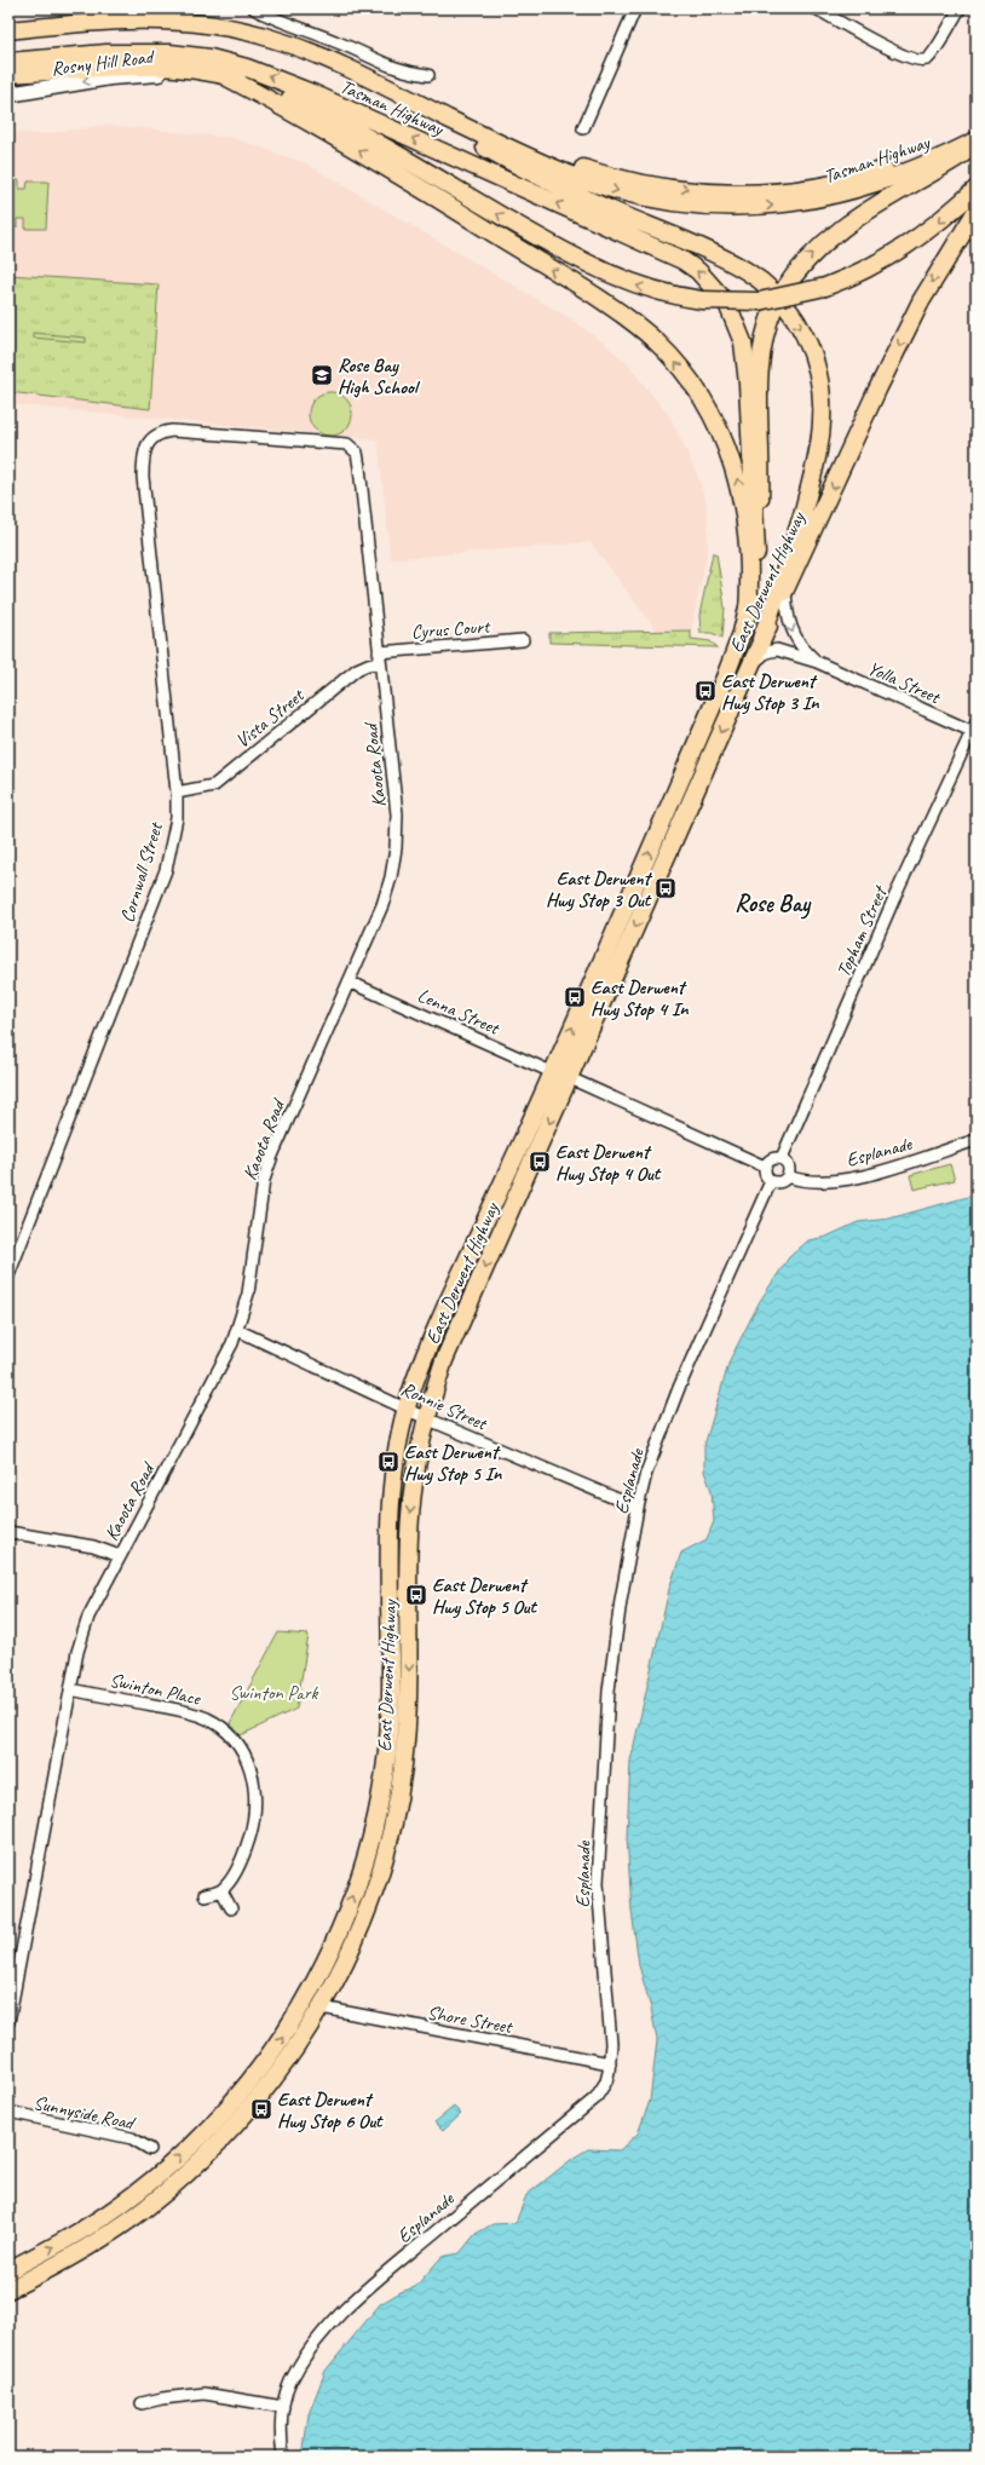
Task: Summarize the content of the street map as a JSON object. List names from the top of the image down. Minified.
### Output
{"streets":{"main road":["Rosny Hill Road","Tasman Highway","East Derwent Highway"],"street":["Cyrus Court","Yolla Street","Vista Street","Kaoota Road","Cornwall Street","Topham Street","Lenna Street","Esplanade","Ronnie Street","Swinton Place","Shore Street","Sunnyside Road"]},"crossings":[["Rosny Hill Road","Tasman Highway"],["Tasman Highway","East Derwent Highway"],["East Derwent Highway","Yolla Street"],["East Derwent Highway","Lenna Street"],["East Derwent Highway","Ronnie Street"],["East Derwent Highway","Shore Street"],["Cyrus Court","Vista Street"],["Cyrus Court","Kaoota Road"],["Yolla Street","Topham Street"],["Vista Street","Kaoota Road"],["Vista Street","Cornwall Street"],["Kaoota Road","Cornwall Street"],["Kaoota Road","Lenna Street"],["Kaoota Road","Ronnie Street"],["Kaoota Road","Swinton Place"],["Topham Street","Esplanade"],["Esplanade","Ronnie Street"],["Esplanade","Shore Street"]],"one_way":["Rosny Hill Road"],"districts":["Rose Bay"],"parks":["Swinton Park"],"places":{"school or university":["Rose Bay High School"],"bus stop":["East Derwent Hwy Stop 3 In","East Derwent Hwy Stop 3 Out","East Derwent Hwy Stop 4 In","East Derwent Hwy Stop 4 Out","East Derwent Hwy Stop 5 In","East Derwent Hwy Stop 5 Out","East Derwent Hwy Stop 6 Out"]}}
